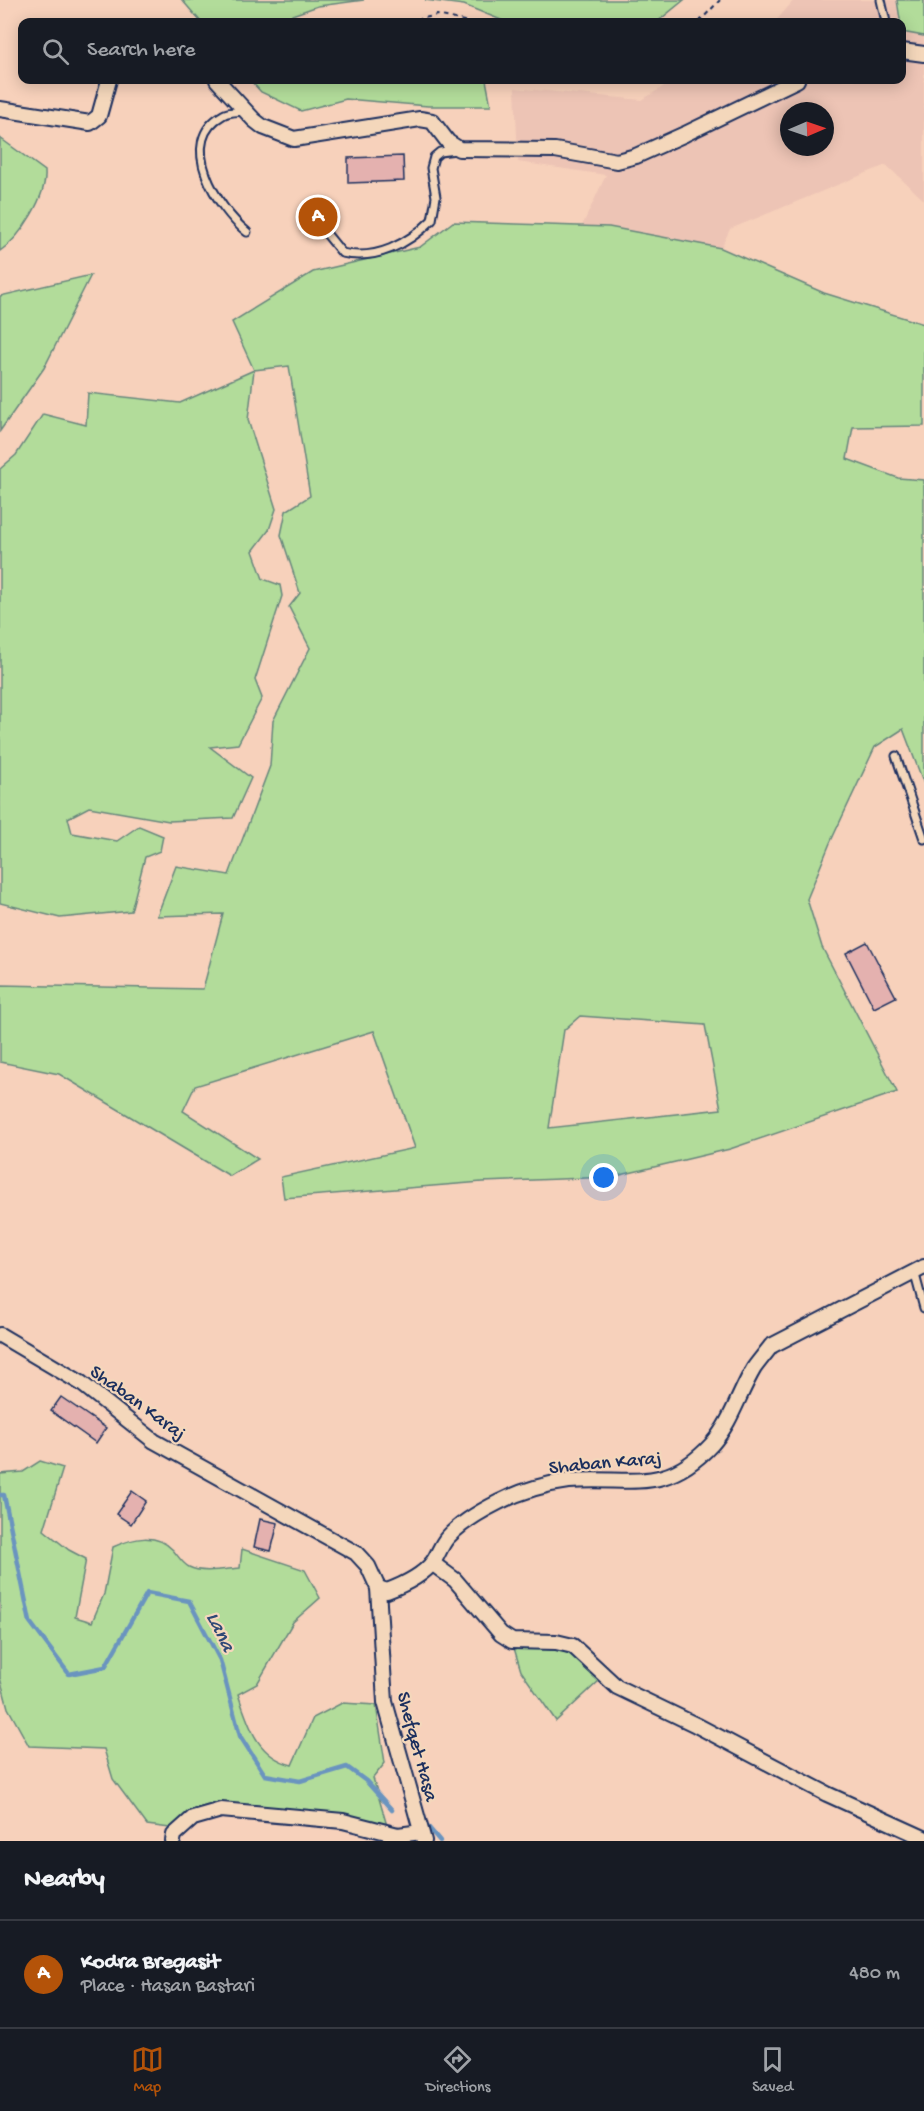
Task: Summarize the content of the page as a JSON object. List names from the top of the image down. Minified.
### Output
{"streets":{"street":["Shaban Karaj","Shefqet Hasa"]},"crossings":[["Shaban Karaj","Shefqet Hasa"]],"water":["Lana"],"north":"right","page":{"search":"Search here","pins":"A","heading":"Nearby","list":[{"mark":"A","name":"Kodra Bregasit","note":"Place · Hasan Bastari","value":"480 m"}],"nav":["Map","Directions","Saved"]}}
